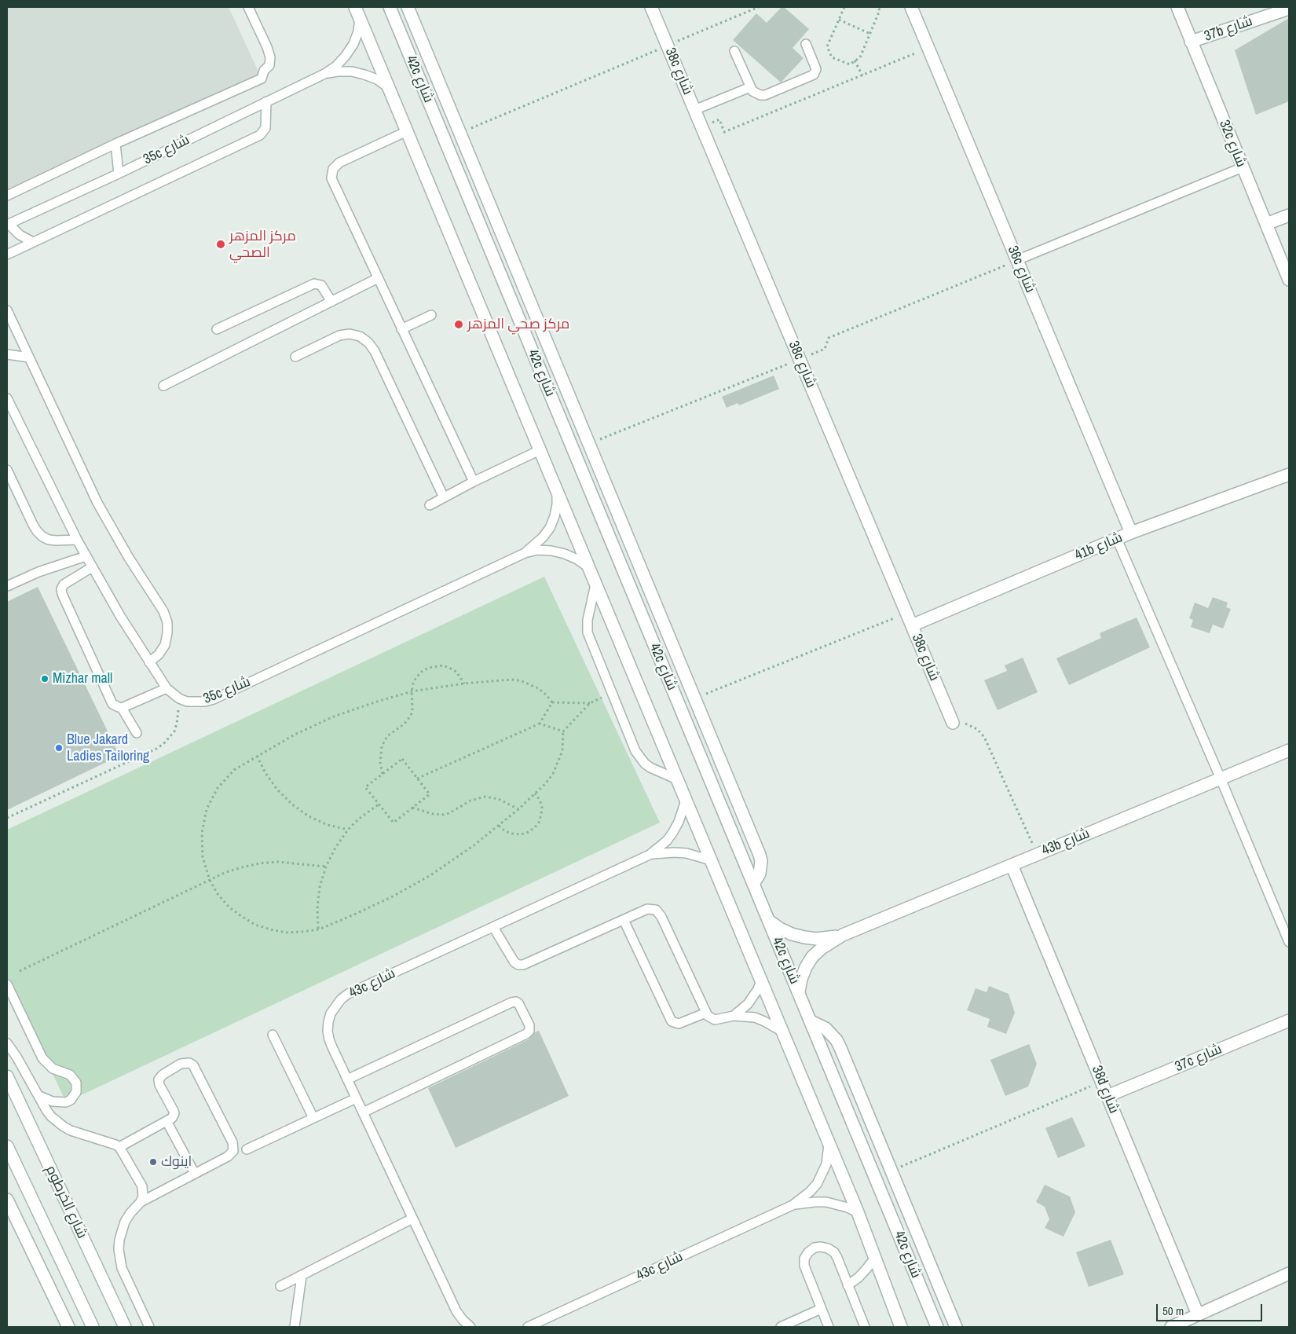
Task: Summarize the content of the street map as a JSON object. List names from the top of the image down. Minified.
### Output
{"streets":{"street":["37b شارع","38c شارع","42c شارع","32c شارع","36c شارع","41b شارع","43b شارع","37c شارع","38d شارع","شارع الخرطوم"],"lane":["35c شارع","43c شارع"]},"crossings":[["37b شارع","32c شارع"],["38c شارع","41b شارع"],["42c شارع","43b شارع"],["36c شارع","41b شارع"],["43b شارع","38d شارع"],["37c شارع","38d شارع"]],"places":["مركز المزهر الصحي","مركز صحي المزهر","Mizhar mall","Blue Jakard Ladies Tailoring","اينوك"],"scale_bar":"50 m"}
